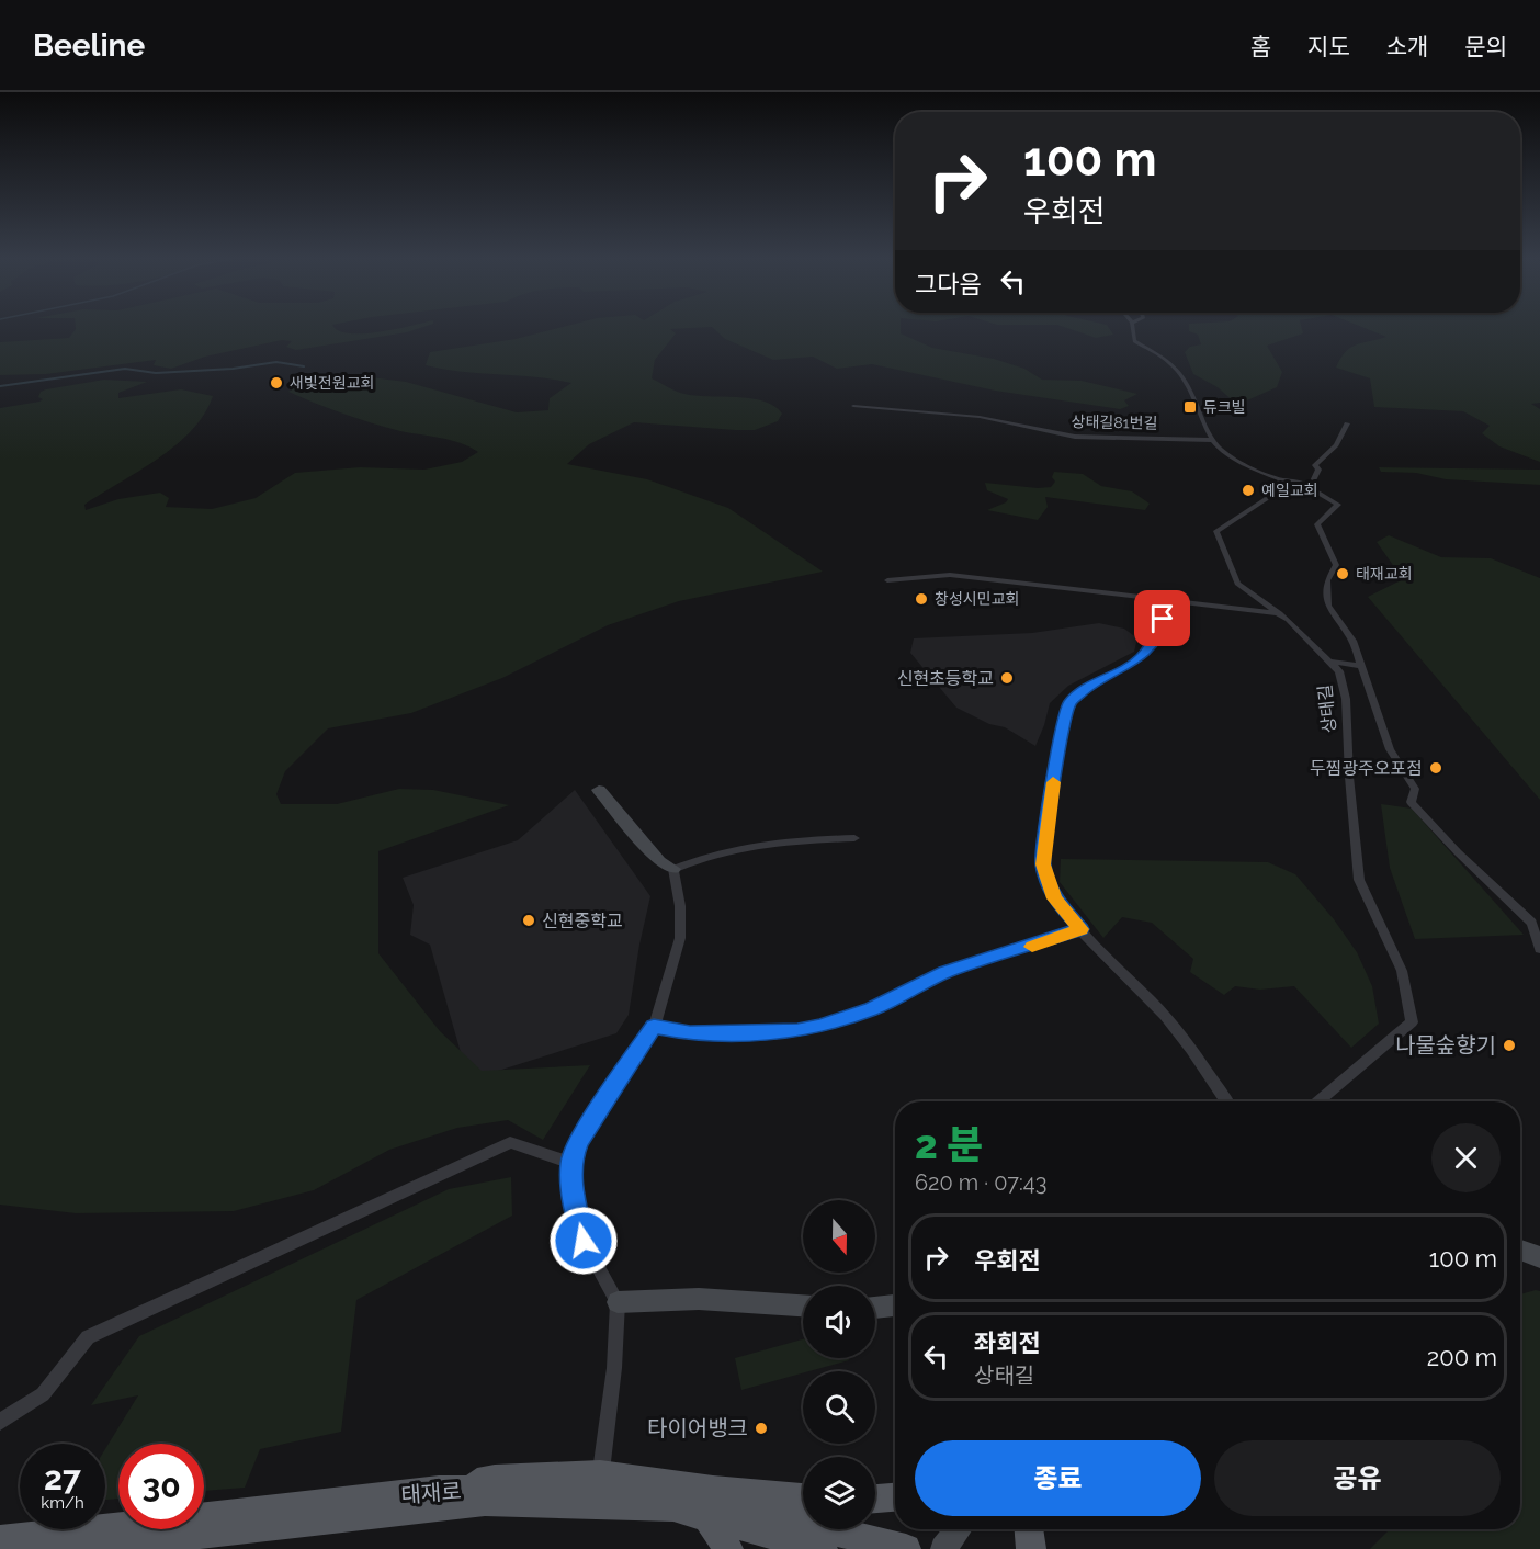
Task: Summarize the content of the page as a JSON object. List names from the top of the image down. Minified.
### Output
{"streets":{"main road":["태재로"],"street":["상태길81번길","상태길"]},"places":{"other":["새빛전원교회","예일교회","태재교회","창성시민교회","신현초등학교","두찜광주오포점","신현중학교","나물숲향기","타이어뱅크"],"transit":["듀크빌"]},"north":"bottom","page":{"header":"Beeline","nav":["홈","지도","소개","문의"],"turn":["100 m","우회전"],"then":"그다음","heading":["2 분","620 m · 07:43"],"list":[{"name":"우회전","value":"100 m"},{"name":"좌회전","note":"상태길","value":"200 m"}],"buttons":["종료","공유"],"speed":"27 km/h","limit":"30"}}
